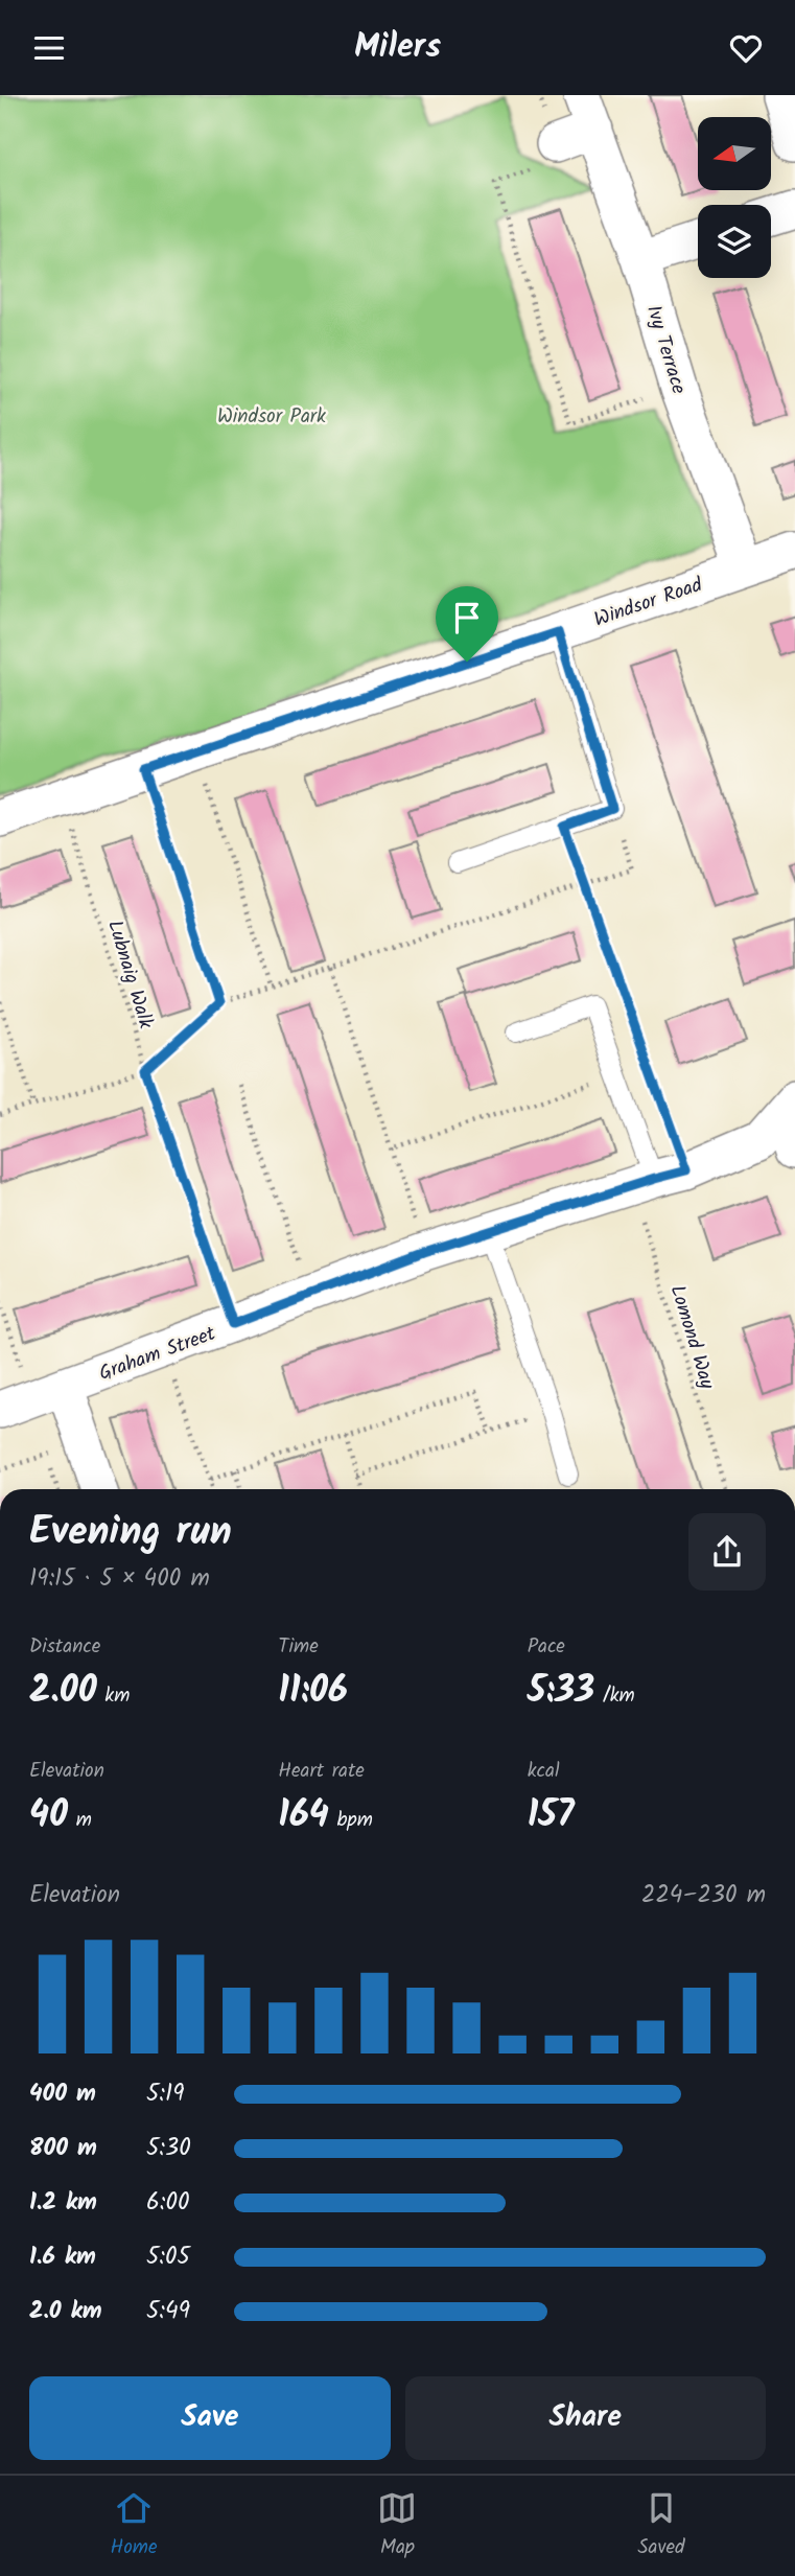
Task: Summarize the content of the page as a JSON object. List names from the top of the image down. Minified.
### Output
{"streets":{"street":["Ivy Terrace","Windsor Road","Graham Street"],"path":["Lubnaig Walk","Lomond Way"]},"crossings":[["Ivy Terrace","Windsor Road"],["Windsor Road","Lubnaig Walk"],["Lubnaig Walk","Graham Street"],["Lomond Way","Graham Street"]],"parks":["Windsor Park"],"north":"left","page":{"header":"Milers","heading":["Evening run","19:15 · 5 × 400 m"],"stats":[["Distance","2.00 km"],["Time","11:06"],["Pace","5:33 /km"],["Elevation","40 m"],["Heart rate","164 bpm"],["kcal","157"]],"chart":["Elevation","224–230 m"],"list":[{"name":"400 m","note":"5:19"},{"name":"800 m","note":"5:30"},{"name":"1.2 km","note":"6:00"},{"name":"1.6 km","note":"5:05"},{"name":"2.0 km","note":"5:49"}],"buttons":["Save","Share"],"tabs":["Home","Map","Saved"]}}
